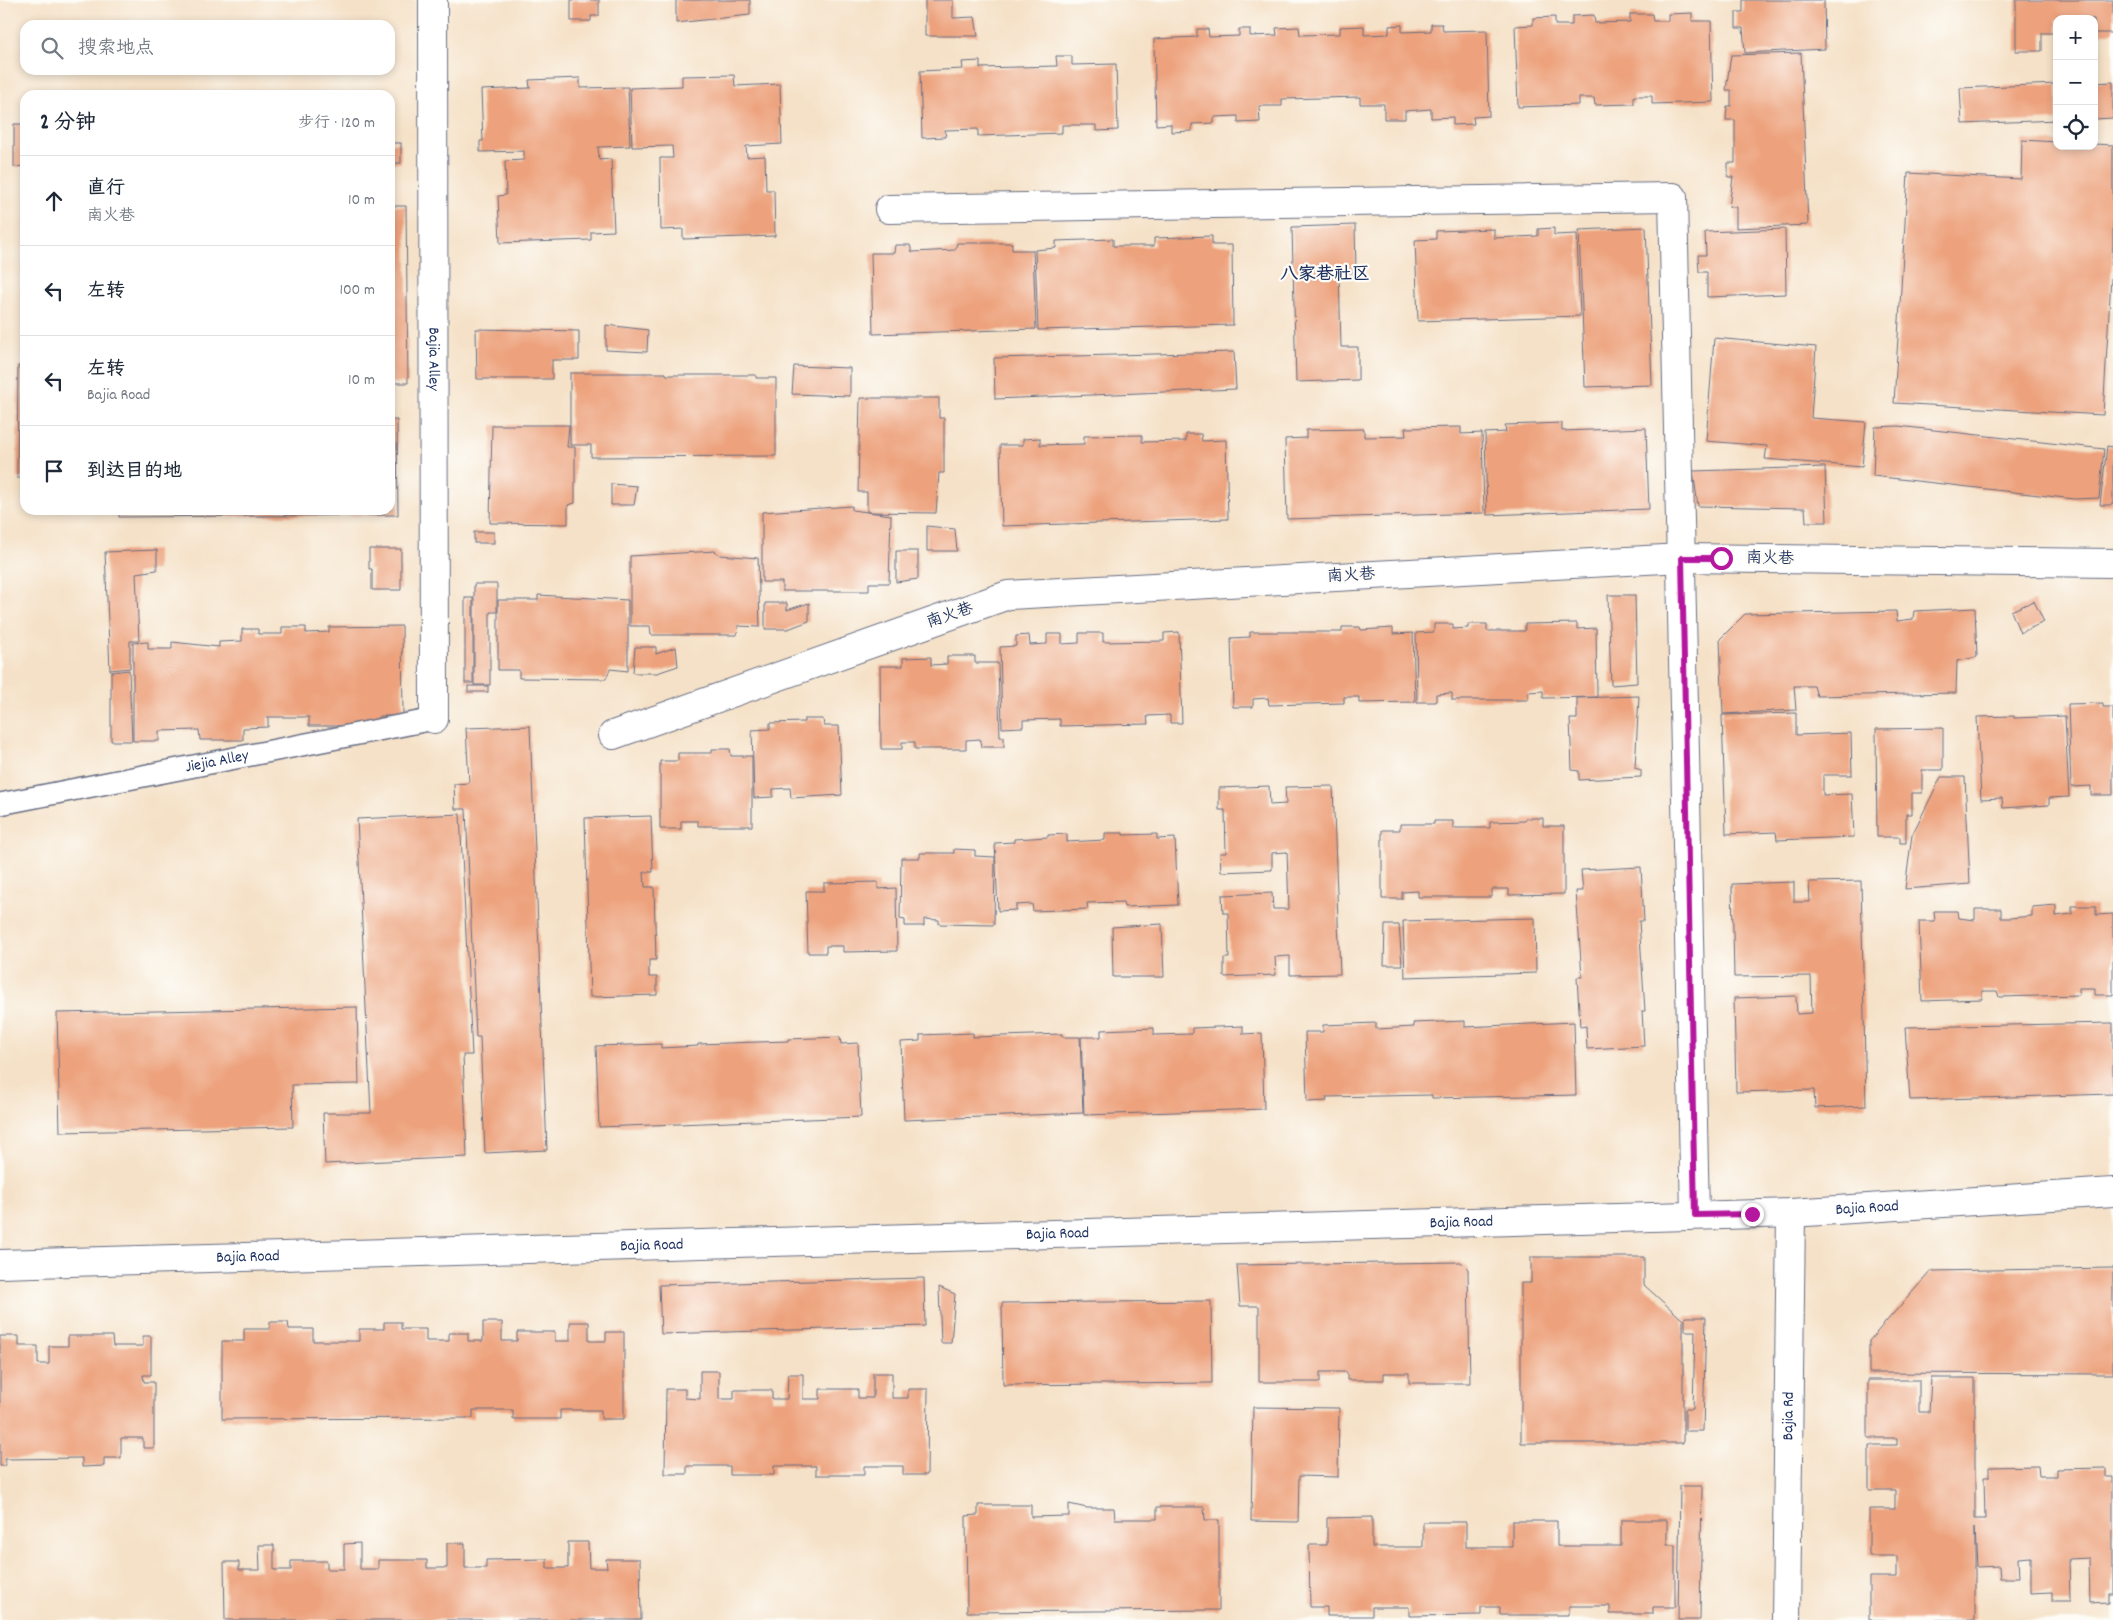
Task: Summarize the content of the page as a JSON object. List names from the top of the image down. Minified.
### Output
{"streets":{"street":["Bajia Alley","南火巷","Bajia Road","Bajia Rd"],"lane":["Jiejia Alley"]},"crossings":[["Bajia Alley","Jiejia Alley"],["Bajia Road","Bajia Rd"]],"districts":["八家巷社区"],"page":{"map_buttons":["+","−"],"search":"搜索地点","heading":["2 分钟","步行 · 120 m"],"list":[["直行","南火巷","10 m"],["左转","100 m"],["左转","Bajia Road","10 m"],"到达目的地"]}}
